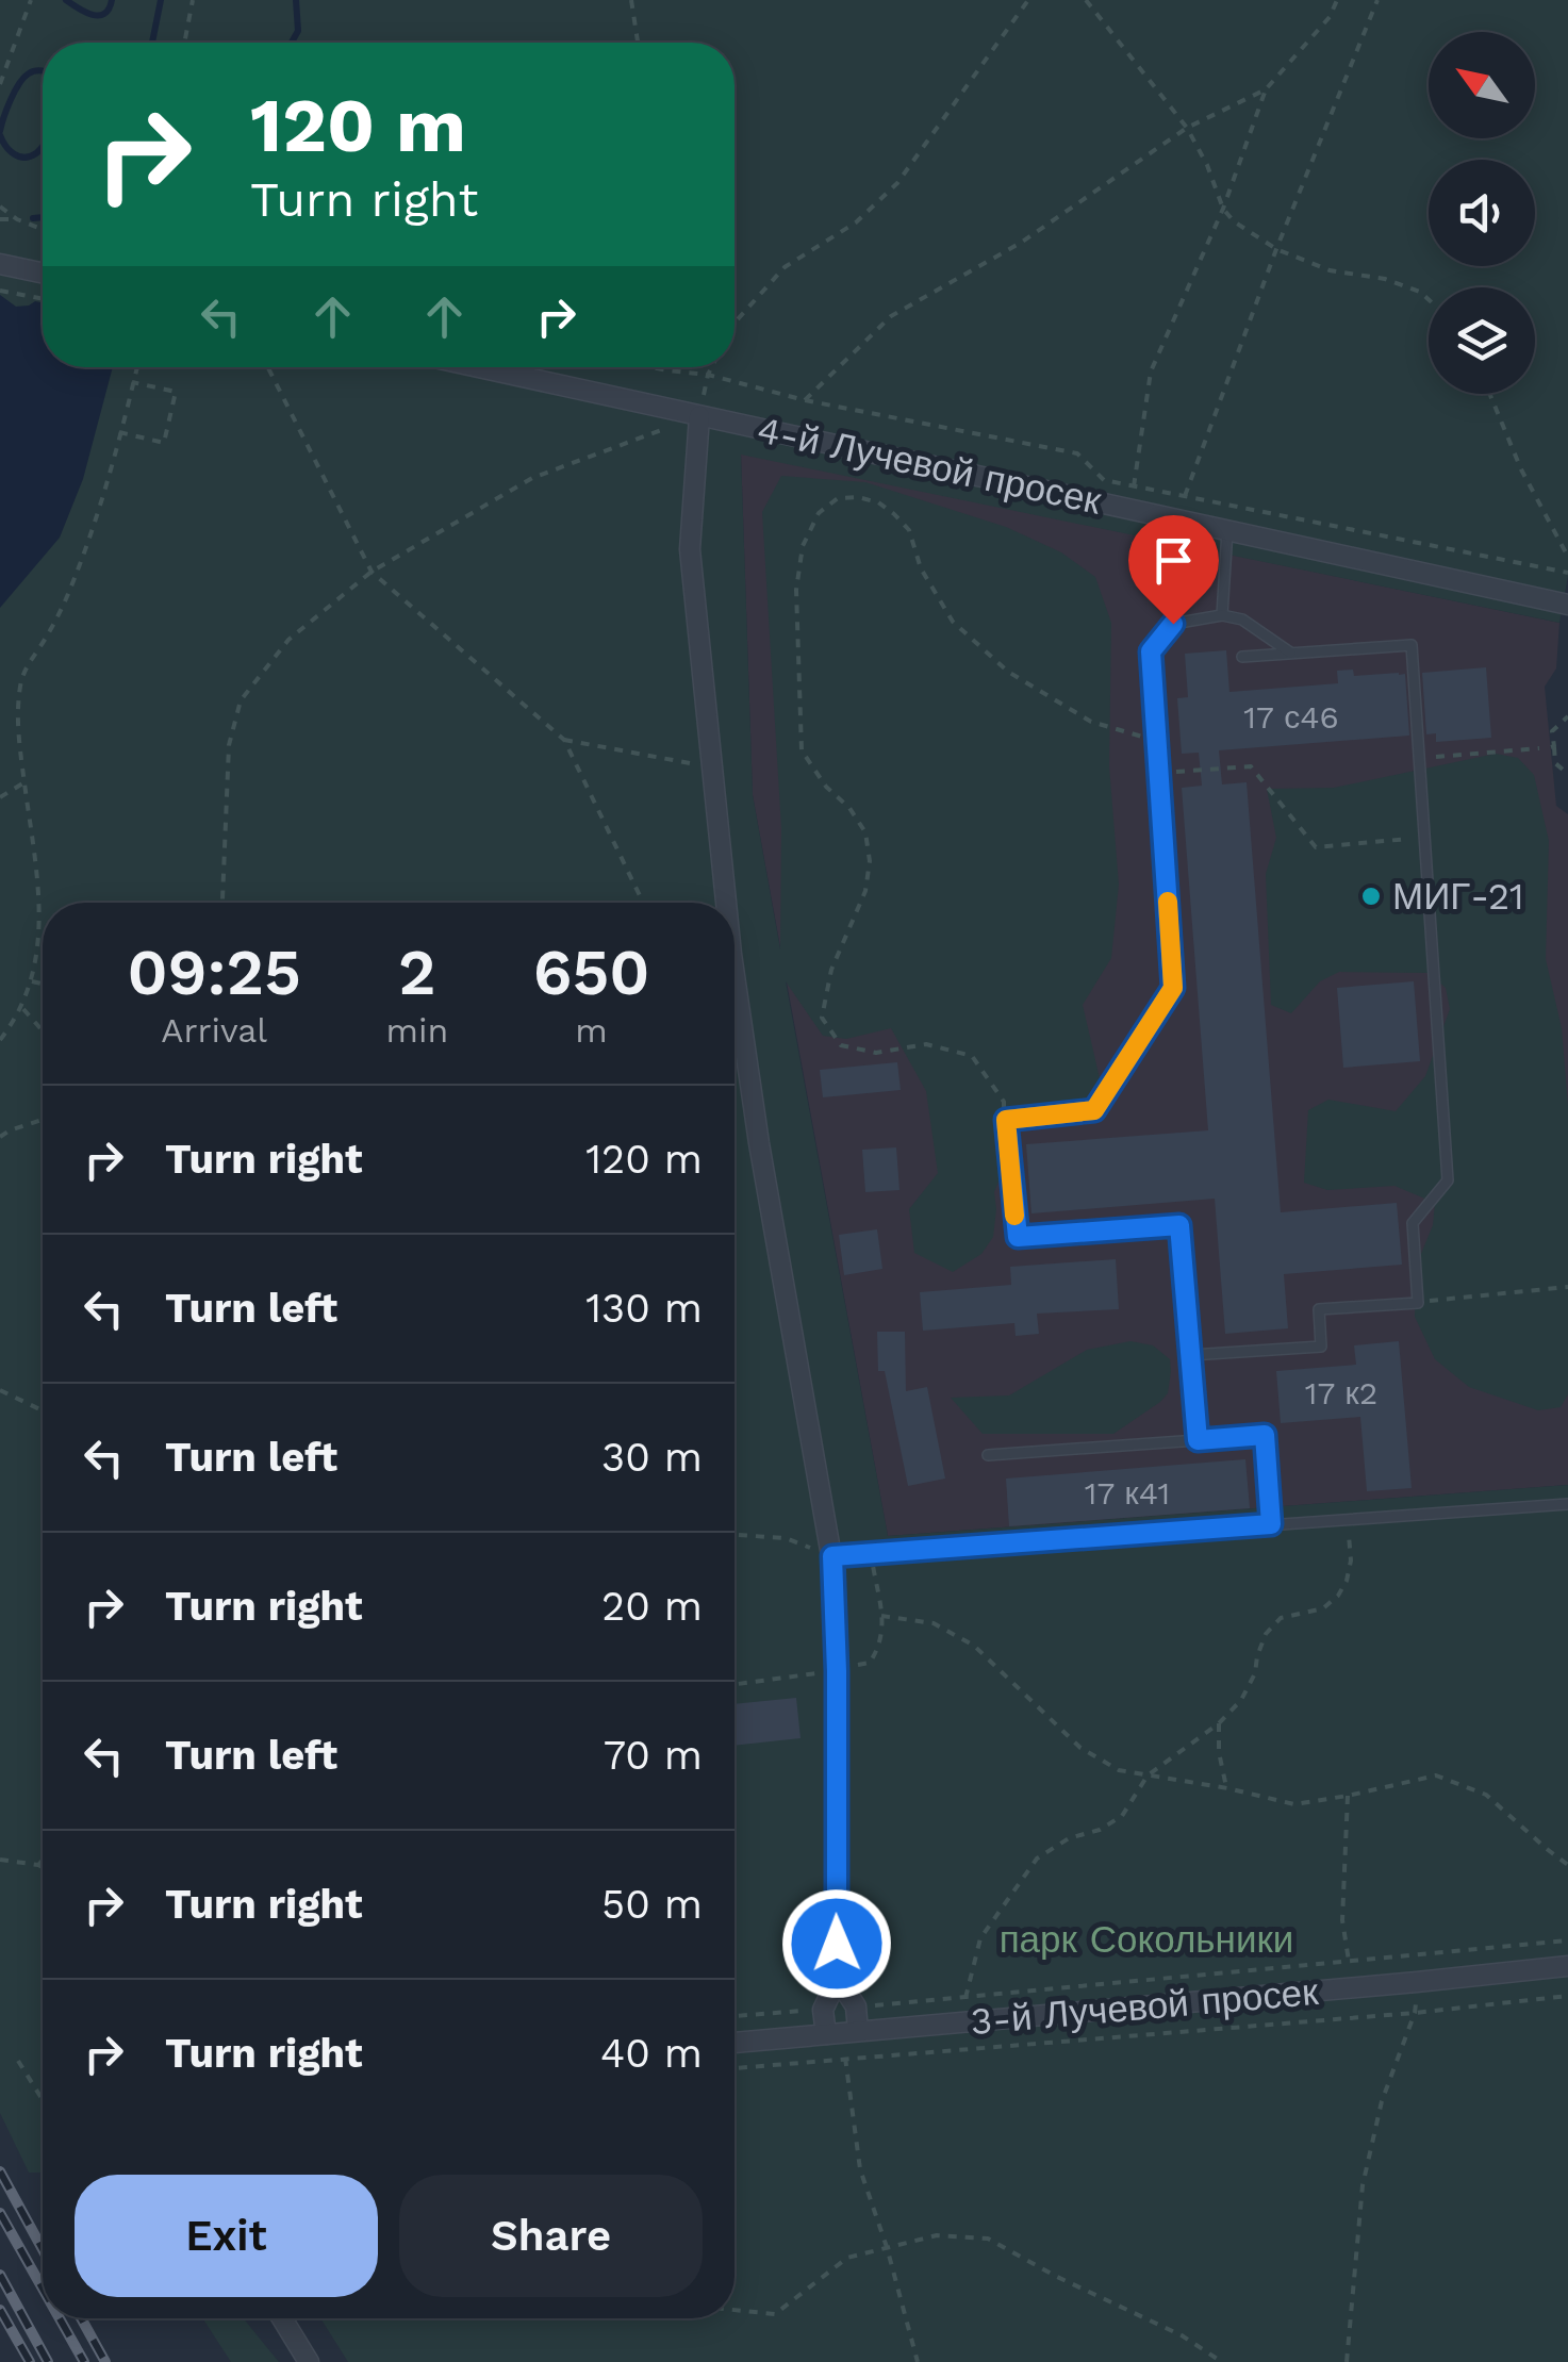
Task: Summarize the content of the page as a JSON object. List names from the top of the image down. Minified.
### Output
{"streets":{"street":["4-й Лучевой просек","3-й Лучевой просек"]},"parks":["парк Сокольники"],"places":["МИГ-21"],"house_numbers":["17 с46","17 к2","17 к41"],"north":"top left","page":{"turn":["120 m","Turn right"],"eta":["09:25","Arrival","2","min","650","m"],"list":[{"name":"Turn right","value":"120 m"},{"name":"Turn left","value":"130 m"},{"name":"Turn left","value":"30 m"},{"name":"Turn right","value":"20 m"},{"name":"Turn left","value":"70 m"},{"name":"Turn right","value":"50 m"},{"name":"Turn right","value":"40 m"}],"buttons":["Exit","Share"]}}
